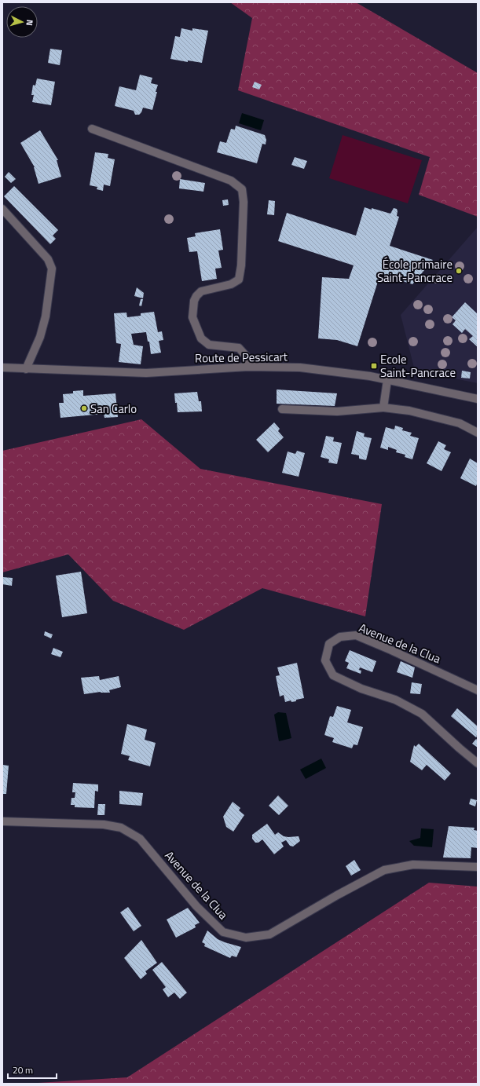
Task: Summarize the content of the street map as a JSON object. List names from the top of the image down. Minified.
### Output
{"streets":{"street":["Route de Pessicart","Avenue de la Clua"]},"places":{"other":["École primaire Saint-Pancrace","San Carlo"],"transit":["Ecole Saint-Pancrace"]},"scale_bar":"20 m","north":"right"}
